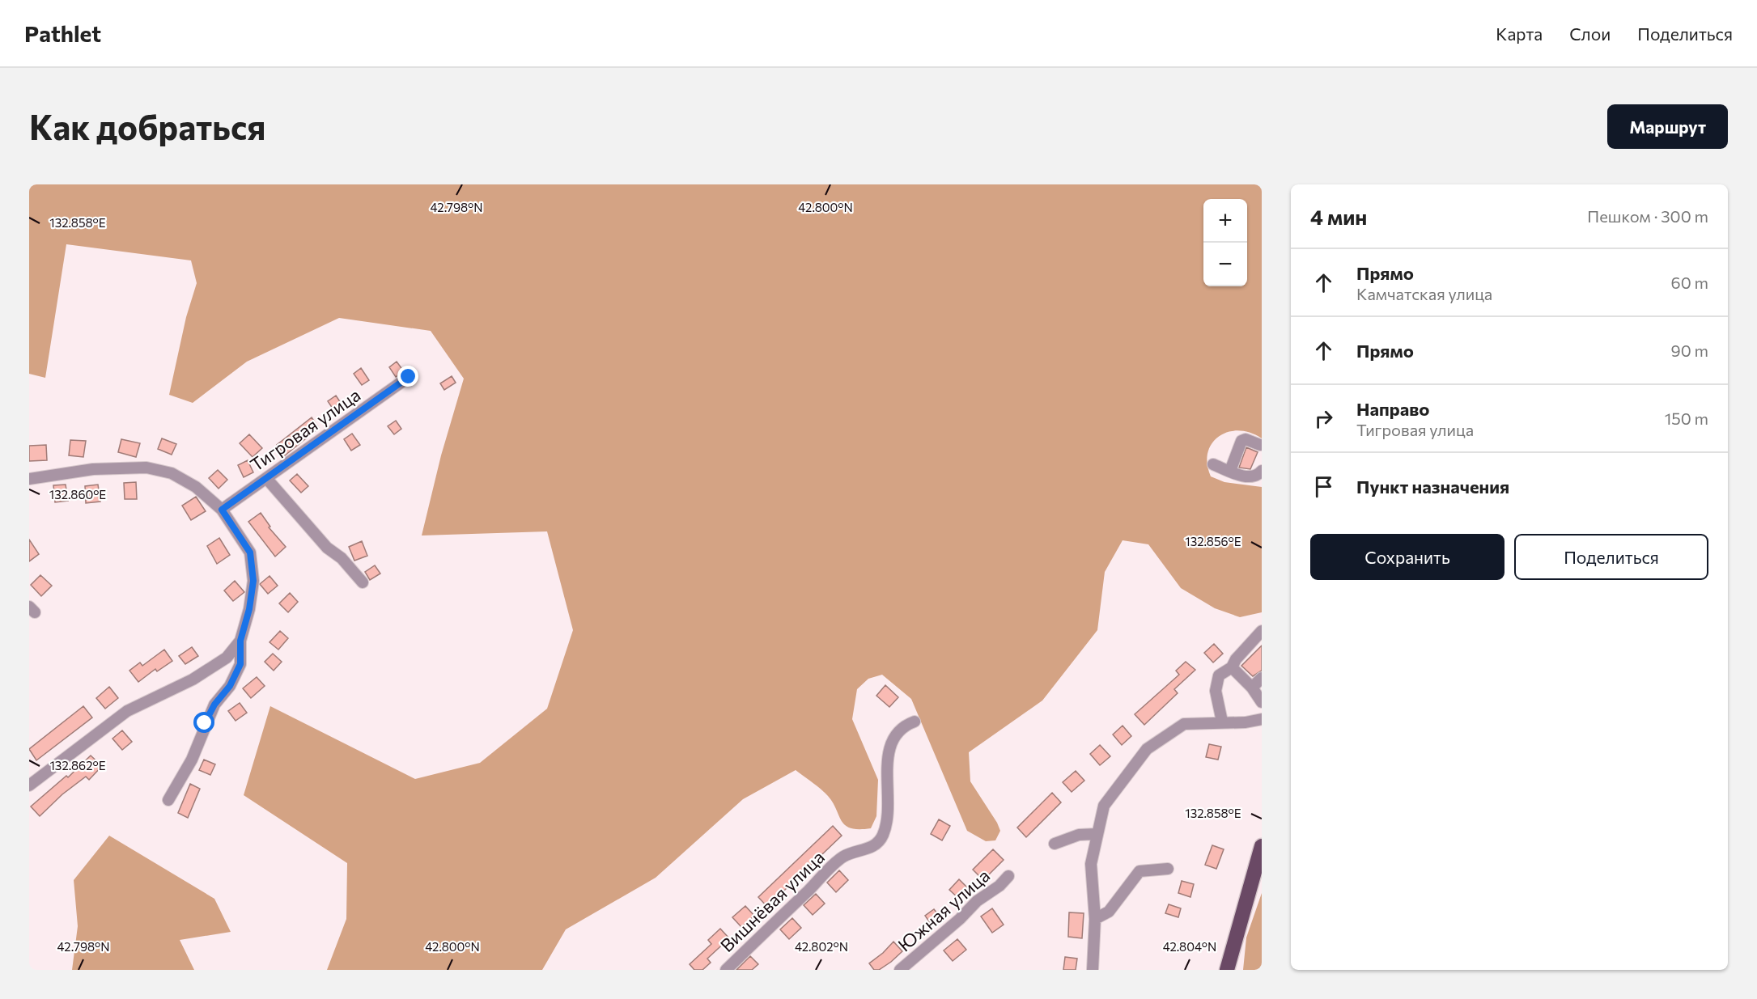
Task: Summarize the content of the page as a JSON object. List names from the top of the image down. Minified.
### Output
{"streets":{"street":["Тигровая улица","Вишнёвая улица","Южная улица"]},"page":{"header":"Pathlet","nav":["Карта","Слои","Поделиться"],"buttons":["Маршрут",["Сохранить","Поделиться"]],"title":"Как добраться","heading":["4 мин","Пешком · 300 m"],"map_buttons":["+","−"],"list":[["Прямо","Камчатская улица","60 m"],["Прямо","90 m"],["Направо","Тигровая улица","150 m"],"Пункт назначения"]},"coordinates":["42.798°N","42.800°N","132.858°E","132.860°E","132.856°E","132.862°E","42.802°N","42.804°N"]}
